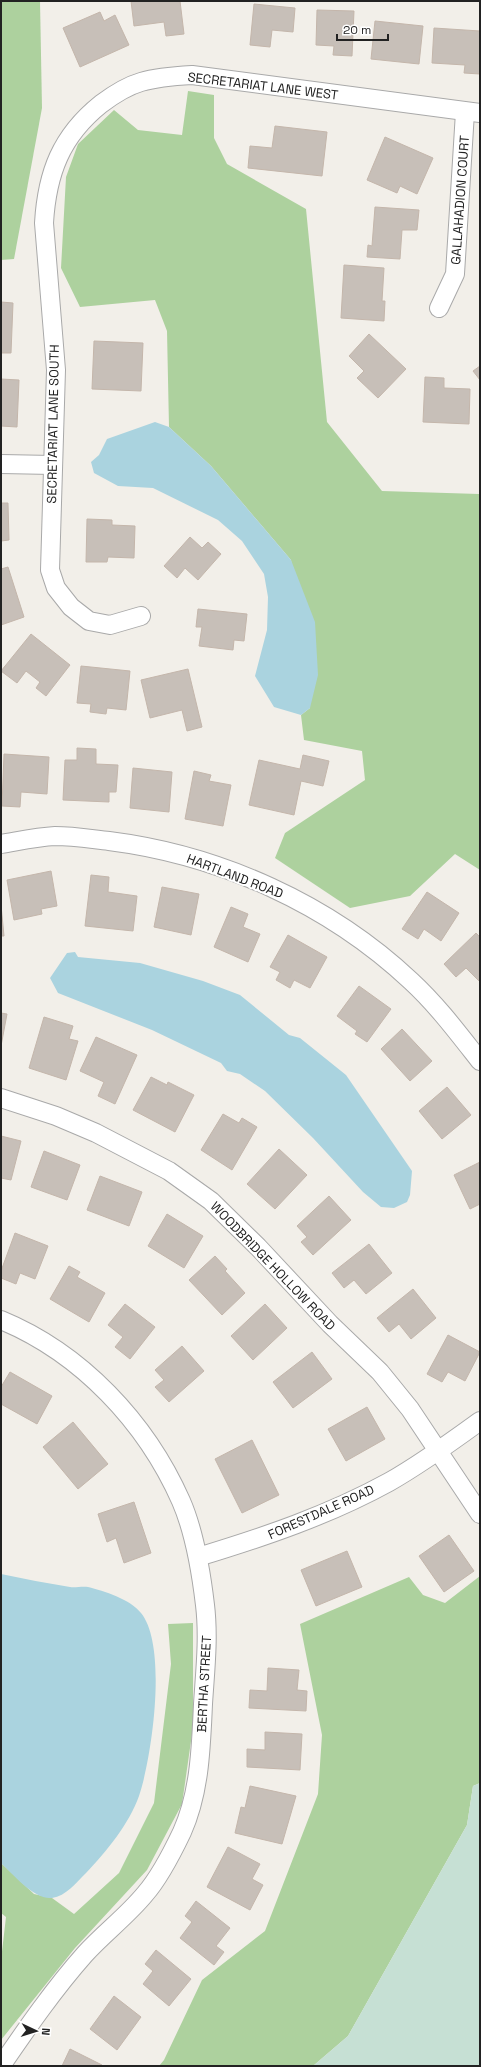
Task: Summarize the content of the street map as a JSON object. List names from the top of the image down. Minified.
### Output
{"streets":{"street":["SECRETARIAT LANE WEST","GALLAHADION COURT","SECRETARIAT LANE SOUTH","HARTLAND ROAD","WOODBRIDGE HOLLOW ROAD","FORESTDALE ROAD","BERTHA STREET"]},"crossings":[["SECRETARIAT LANE WEST","GALLAHADION COURT"],["SECRETARIAT LANE WEST","SECRETARIAT LANE SOUTH"],["WOODBRIDGE HOLLOW ROAD","FORESTDALE ROAD"],["FORESTDALE ROAD","BERTHA STREET"]],"scale_bar":"20 m","north":"right"}
